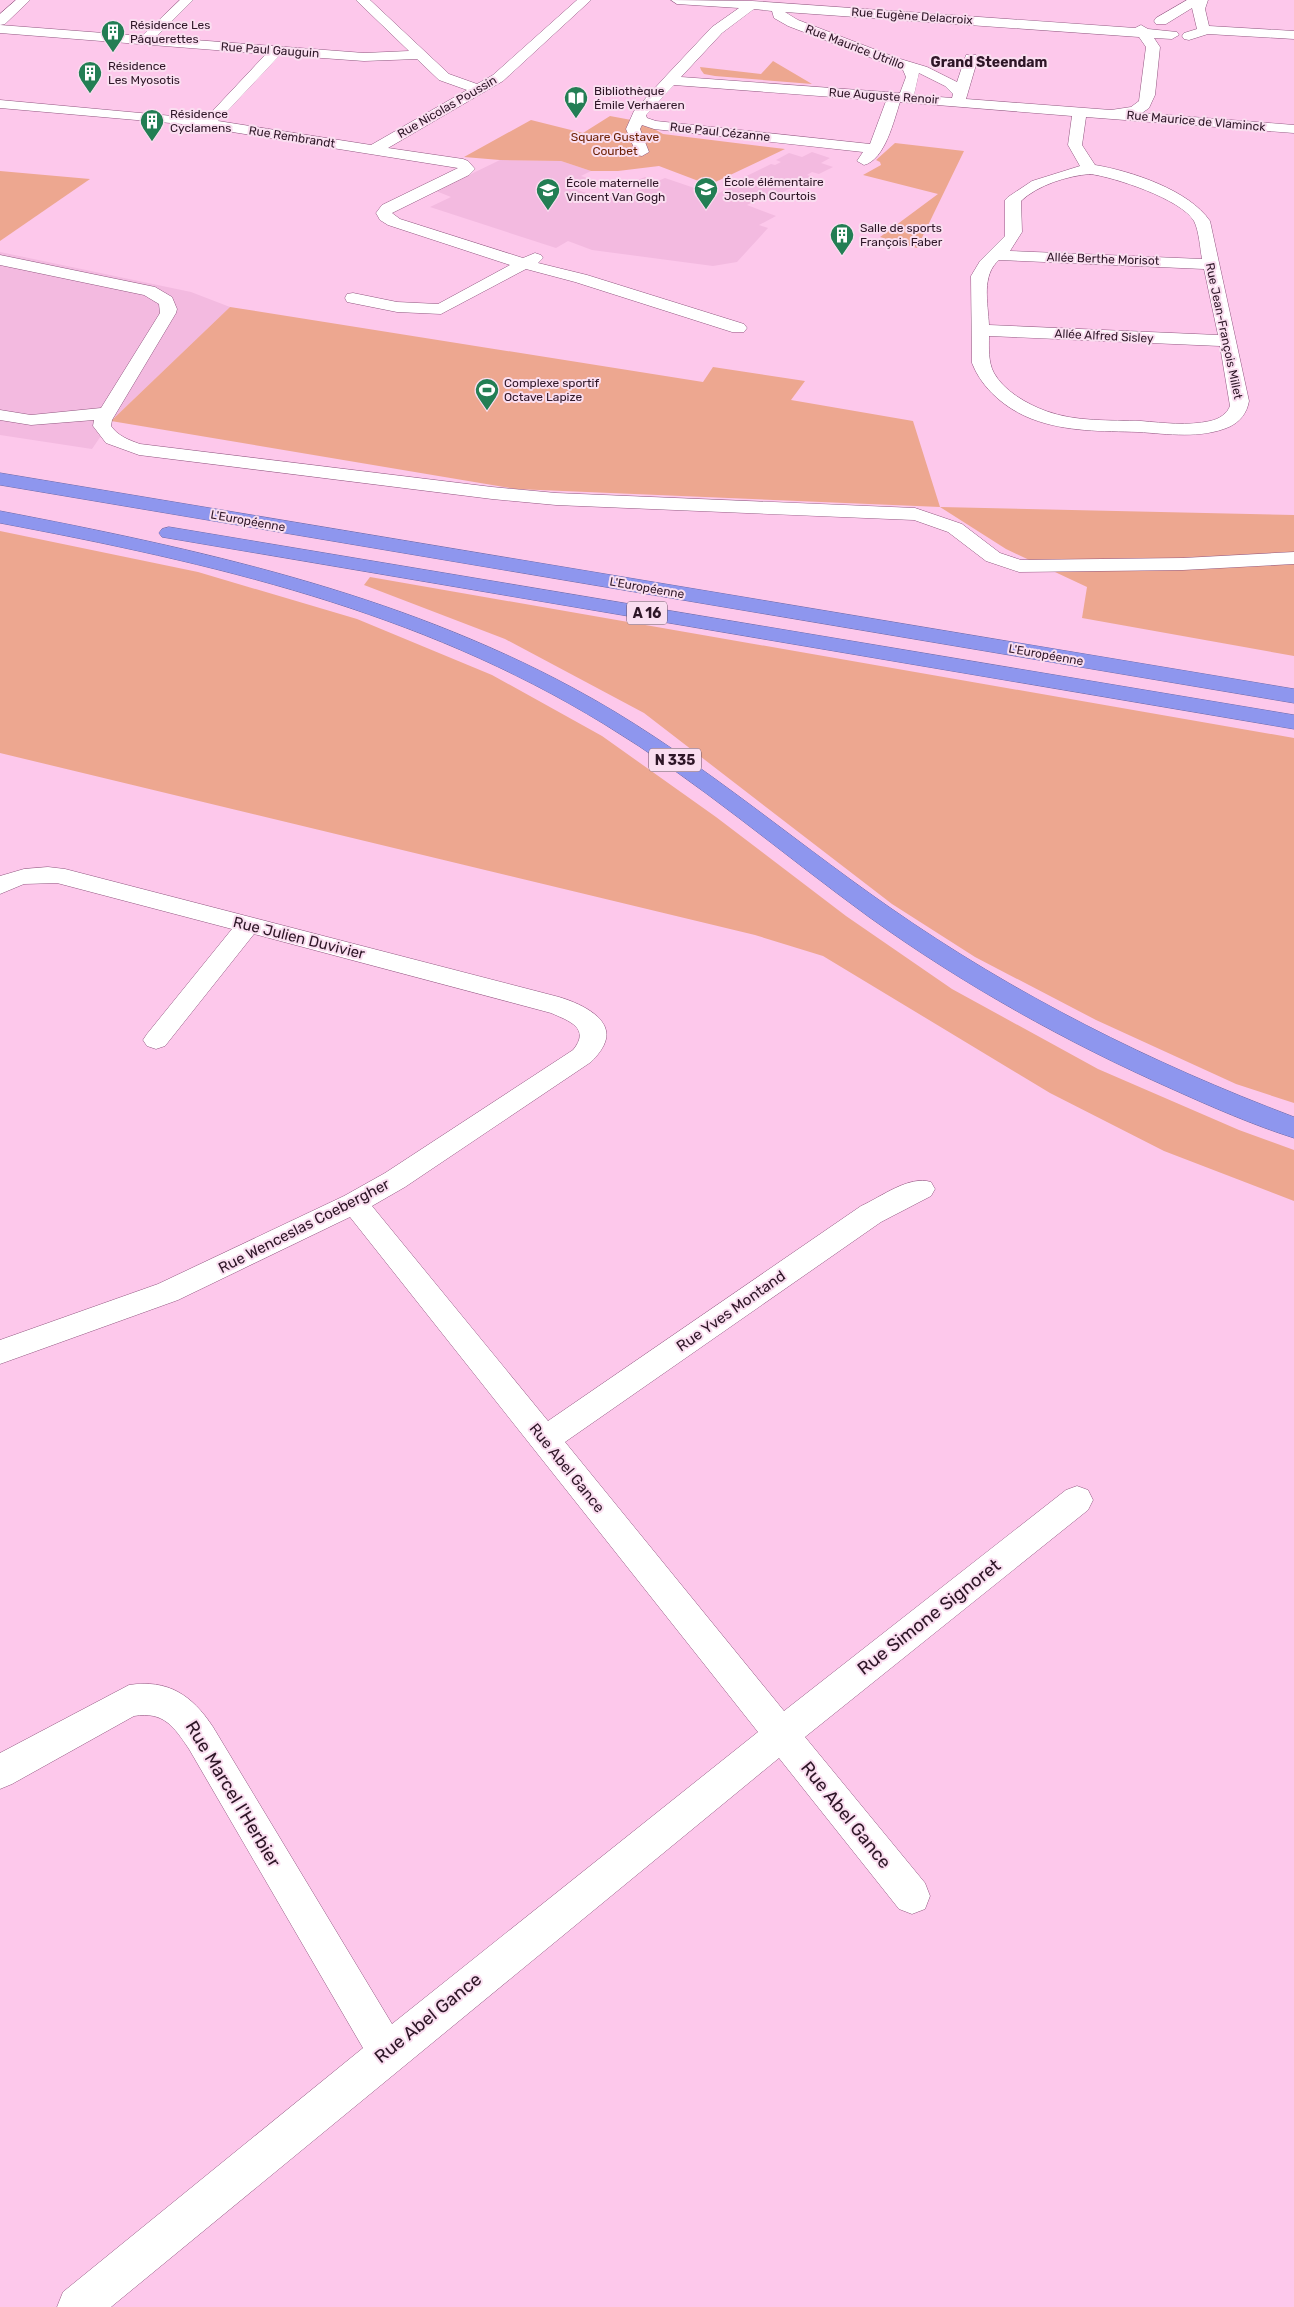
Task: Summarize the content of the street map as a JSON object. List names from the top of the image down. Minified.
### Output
{"streets":{"highway":["L'Européenne","A 16","N 335"],"street":["Rue Eugène Delacroix","Rue Maurice Utrillo","Rue Paul Gauguin","Rue Auguste Renoir","Rue Nicolas Poussin","Rue Maurice de Vlaminck","Rue Paul Cézanne","Rue Rembrandt","Allée Berthe Morisot","Rue Jean-François Millet","Allée Alfred Sisley","Rue Julien Duvivier","Rue Wenceslas Coebergher","Rue Yves Montand","Rue Abel Gance","Rue Simone Signoret","Rue Marcel l'Herbier"]},"crossings":[["Rue Eugène Delacroix","Rue Maurice Utrillo"],["Rue Maurice Utrillo","Rue Auguste Renoir"],["Rue Auguste Renoir","Rue Maurice de Vlaminck"],["Rue Nicolas Poussin","Rue Rembrandt"],["Allée Berthe Morisot","Rue Jean-François Millet"],["Rue Jean-François Millet","Allée Alfred Sisley"],["Rue Julien Duvivier","Rue Wenceslas Coebergher"],["Rue Wenceslas Coebergher","Rue Abel Gance"],["Rue Yves Montand","Rue Abel Gance"],["Rue Abel Gance","Rue Simone Signoret"],["Rue Abel Gance","Rue Marcel l'Herbier"]],"districts":["Grand Steendam"],"parks":["Square Gustave Courbet"],"places":{"building":["Résidence Les Pâquerettes","Résidence Les Myosotis","Résidence Cyclamens","Salle de sports François Faber"],"library":["Bibliothèque Émile Verhaeren"],"school or university":["École élémentaire Joseph Courtois","École maternelle Vincent Van Gogh"],"sports":["Complexe sportif Octave Lapize"]}}
